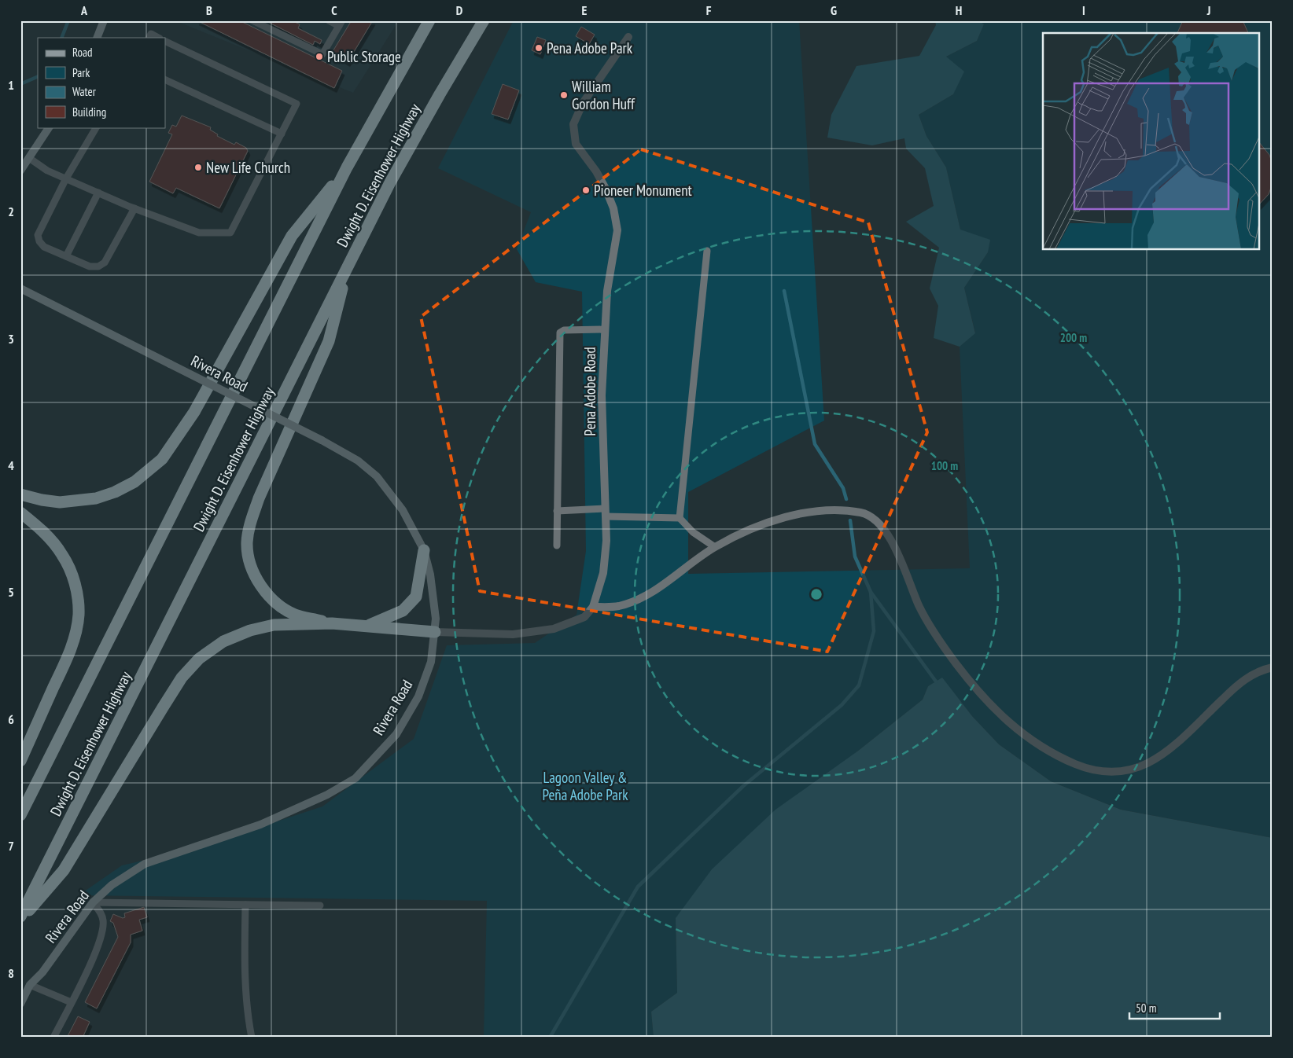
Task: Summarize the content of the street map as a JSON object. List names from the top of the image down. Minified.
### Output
{"streets":{"highway":["Dwight D. Eisenhower Highway"],"street":["Rivera Road","Pena Adobe Road"]},"parks":["Lagoon Valley & Peña Adobe Park"],"places":["Pena Adobe Park","Public Storage","William Gordon Huff","New Life Church","Pioneer Monument"],"legend":["Road","Park","Water","Building"],"scale_bar":"50 m","grid":{"columns":["A","B","C","D","E","F","G","H","I","J"],"rows":["1","2","3","4","5","6","7","8"]},"rings":["200 m","100 m"]}
